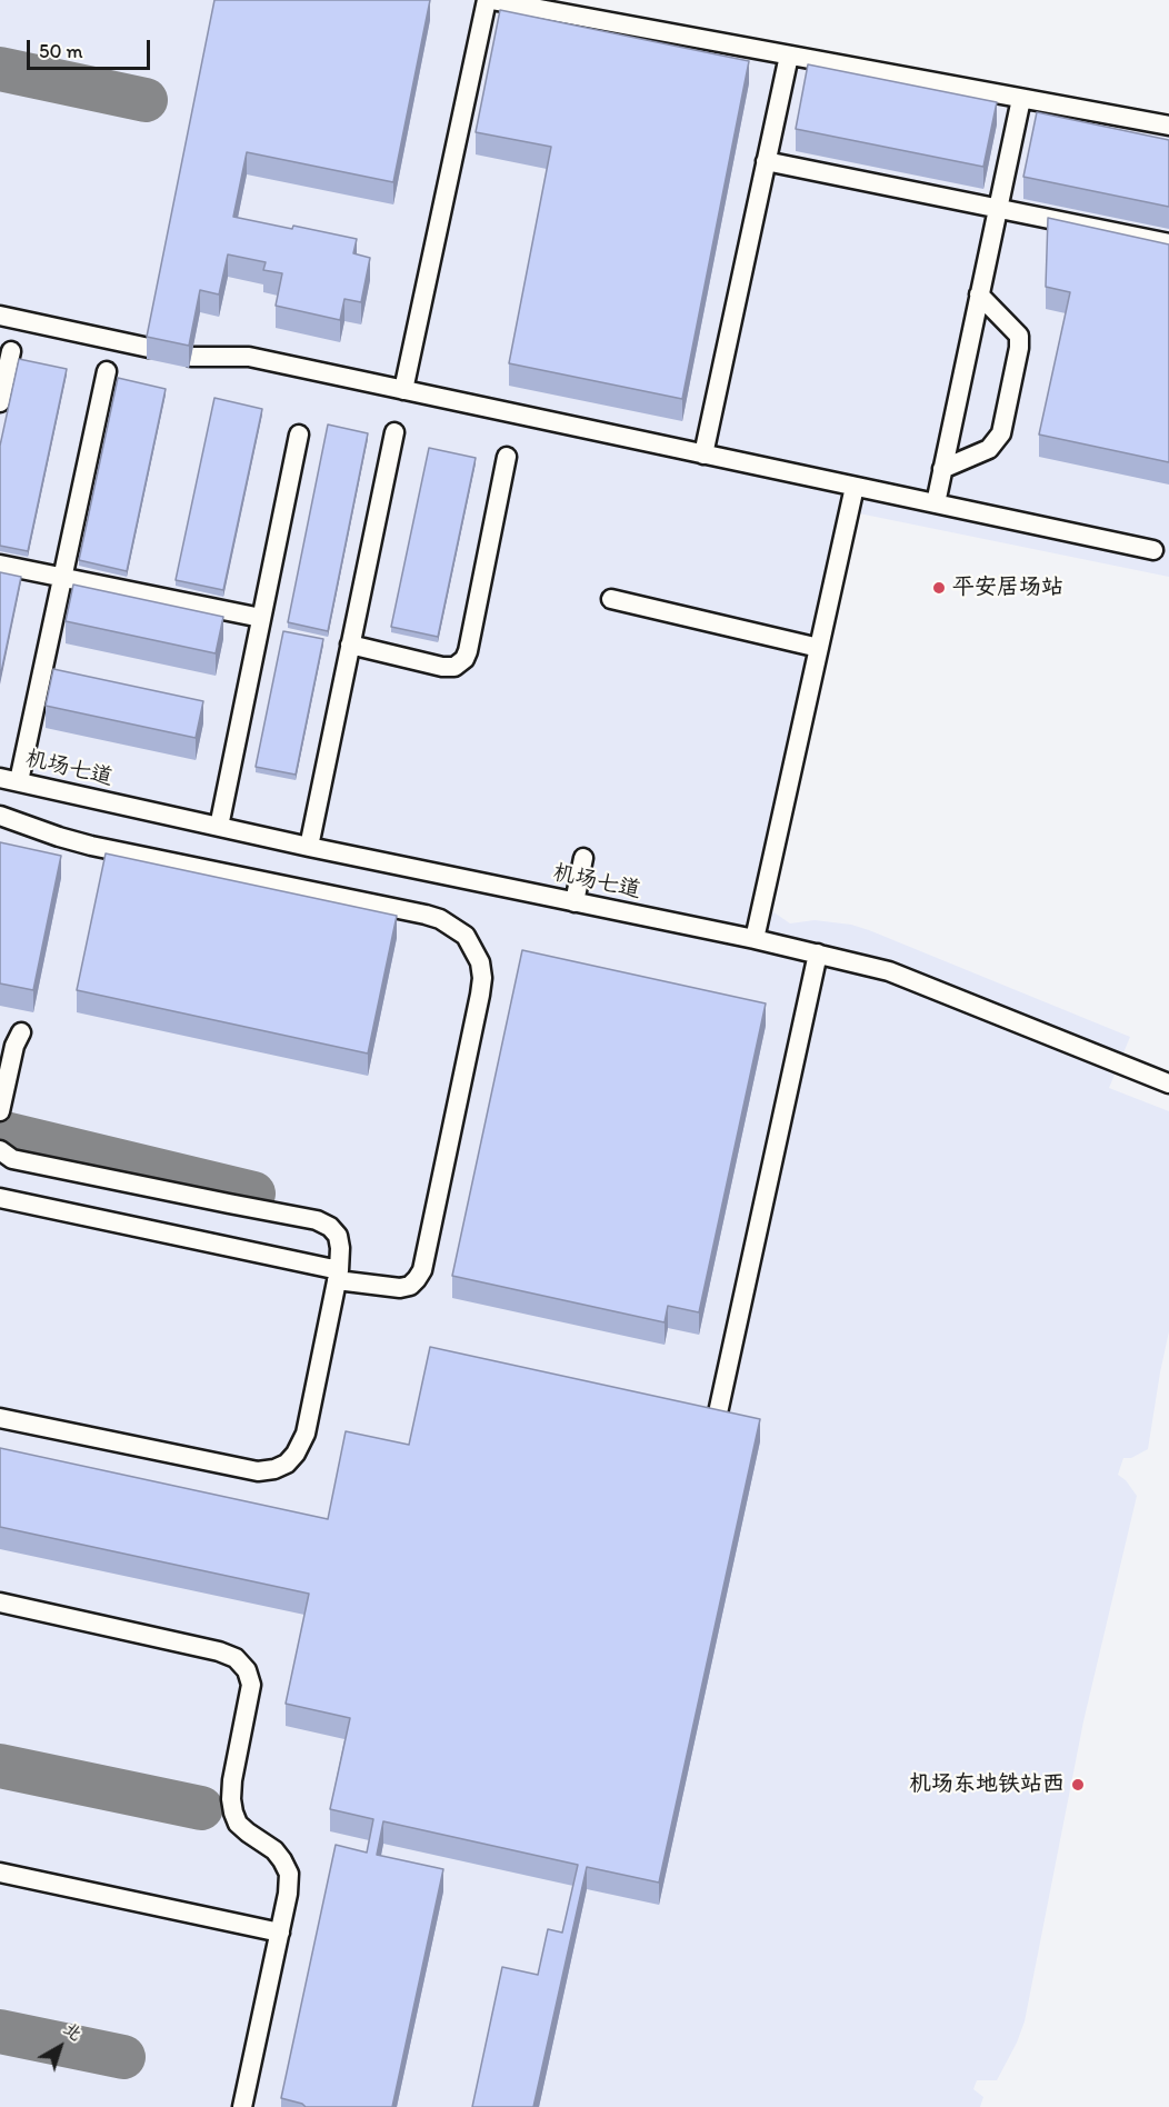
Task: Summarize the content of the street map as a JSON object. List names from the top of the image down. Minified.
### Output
{"streets":{"lane":["机场七道"]},"places":["平安居场站","机场东地铁站西"],"scale_bar":"50 m","north":"top right"}
